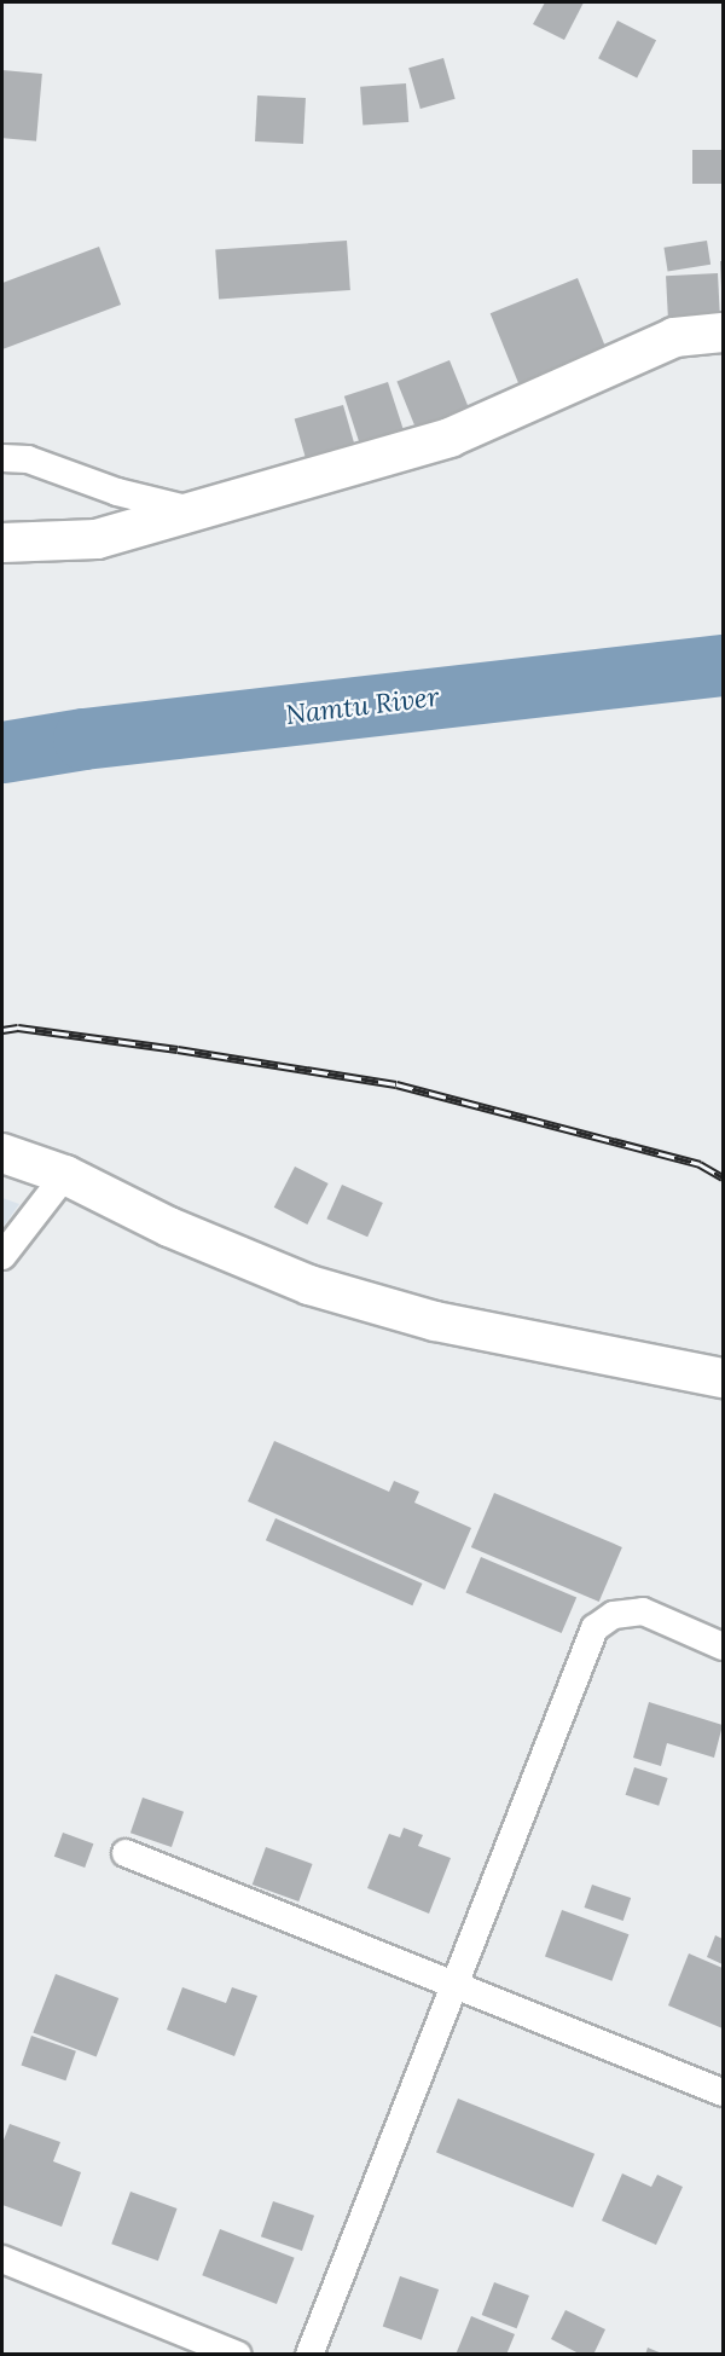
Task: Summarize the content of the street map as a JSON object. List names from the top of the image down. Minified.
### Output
{"water":["Namtu River"]}
